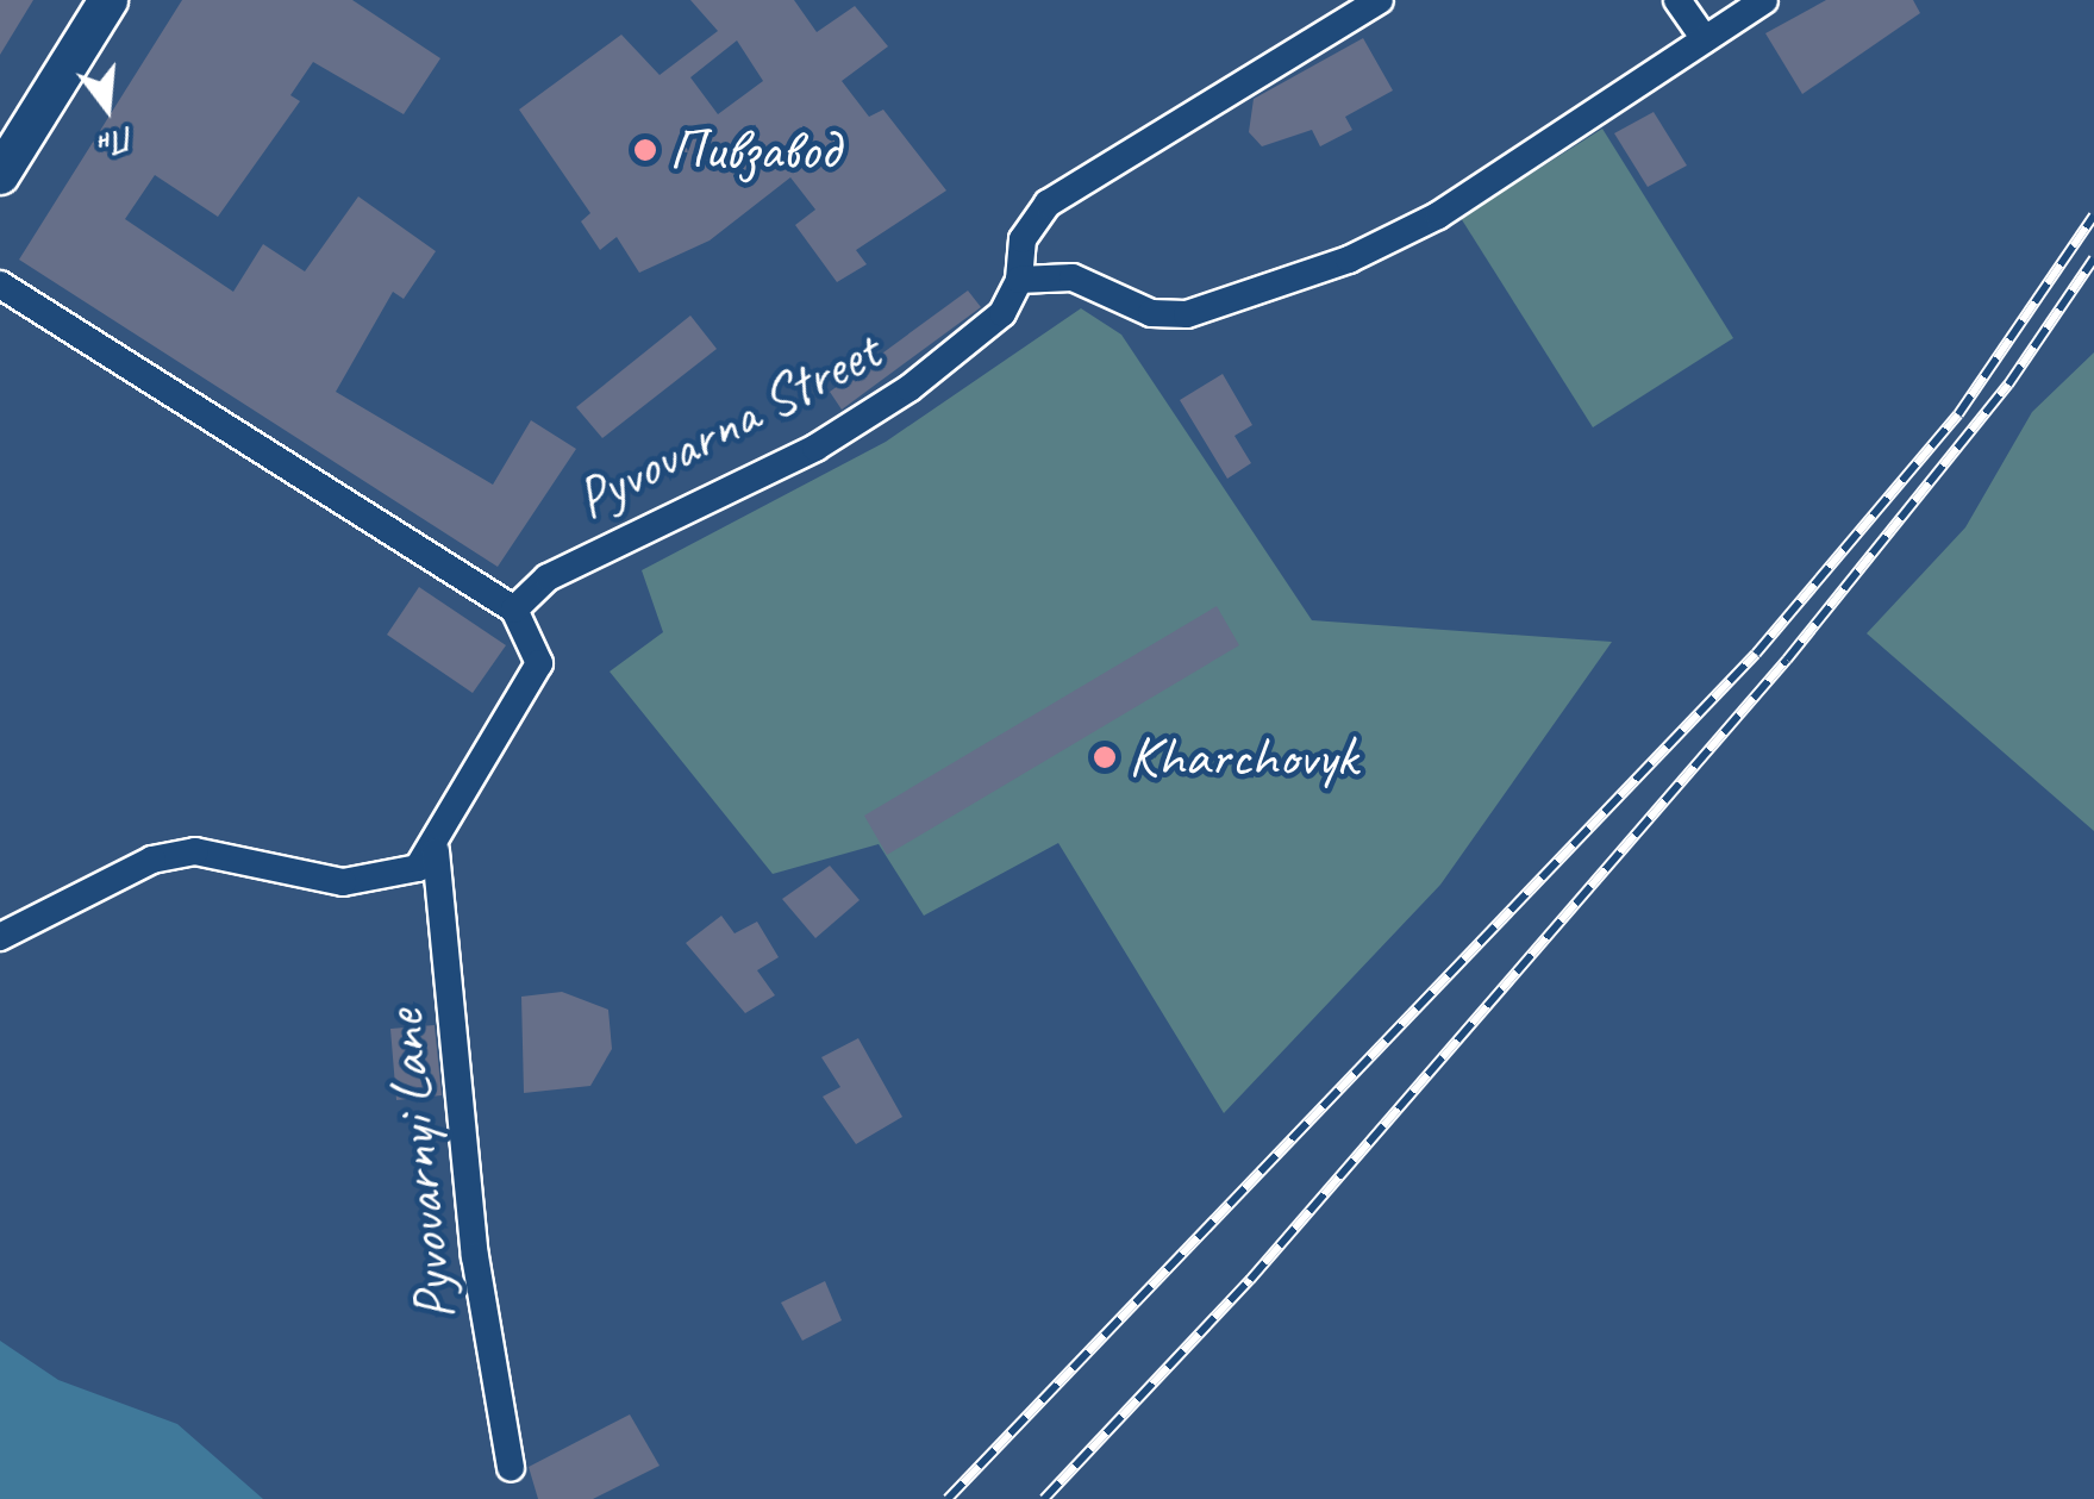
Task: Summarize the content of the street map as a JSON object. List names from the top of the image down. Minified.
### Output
{"streets":{"street":["Pyvovarna Street","Pyvovarnyi Lane"]},"places":["Пивзавод","Kharchovyk"],"north":"bottom"}
